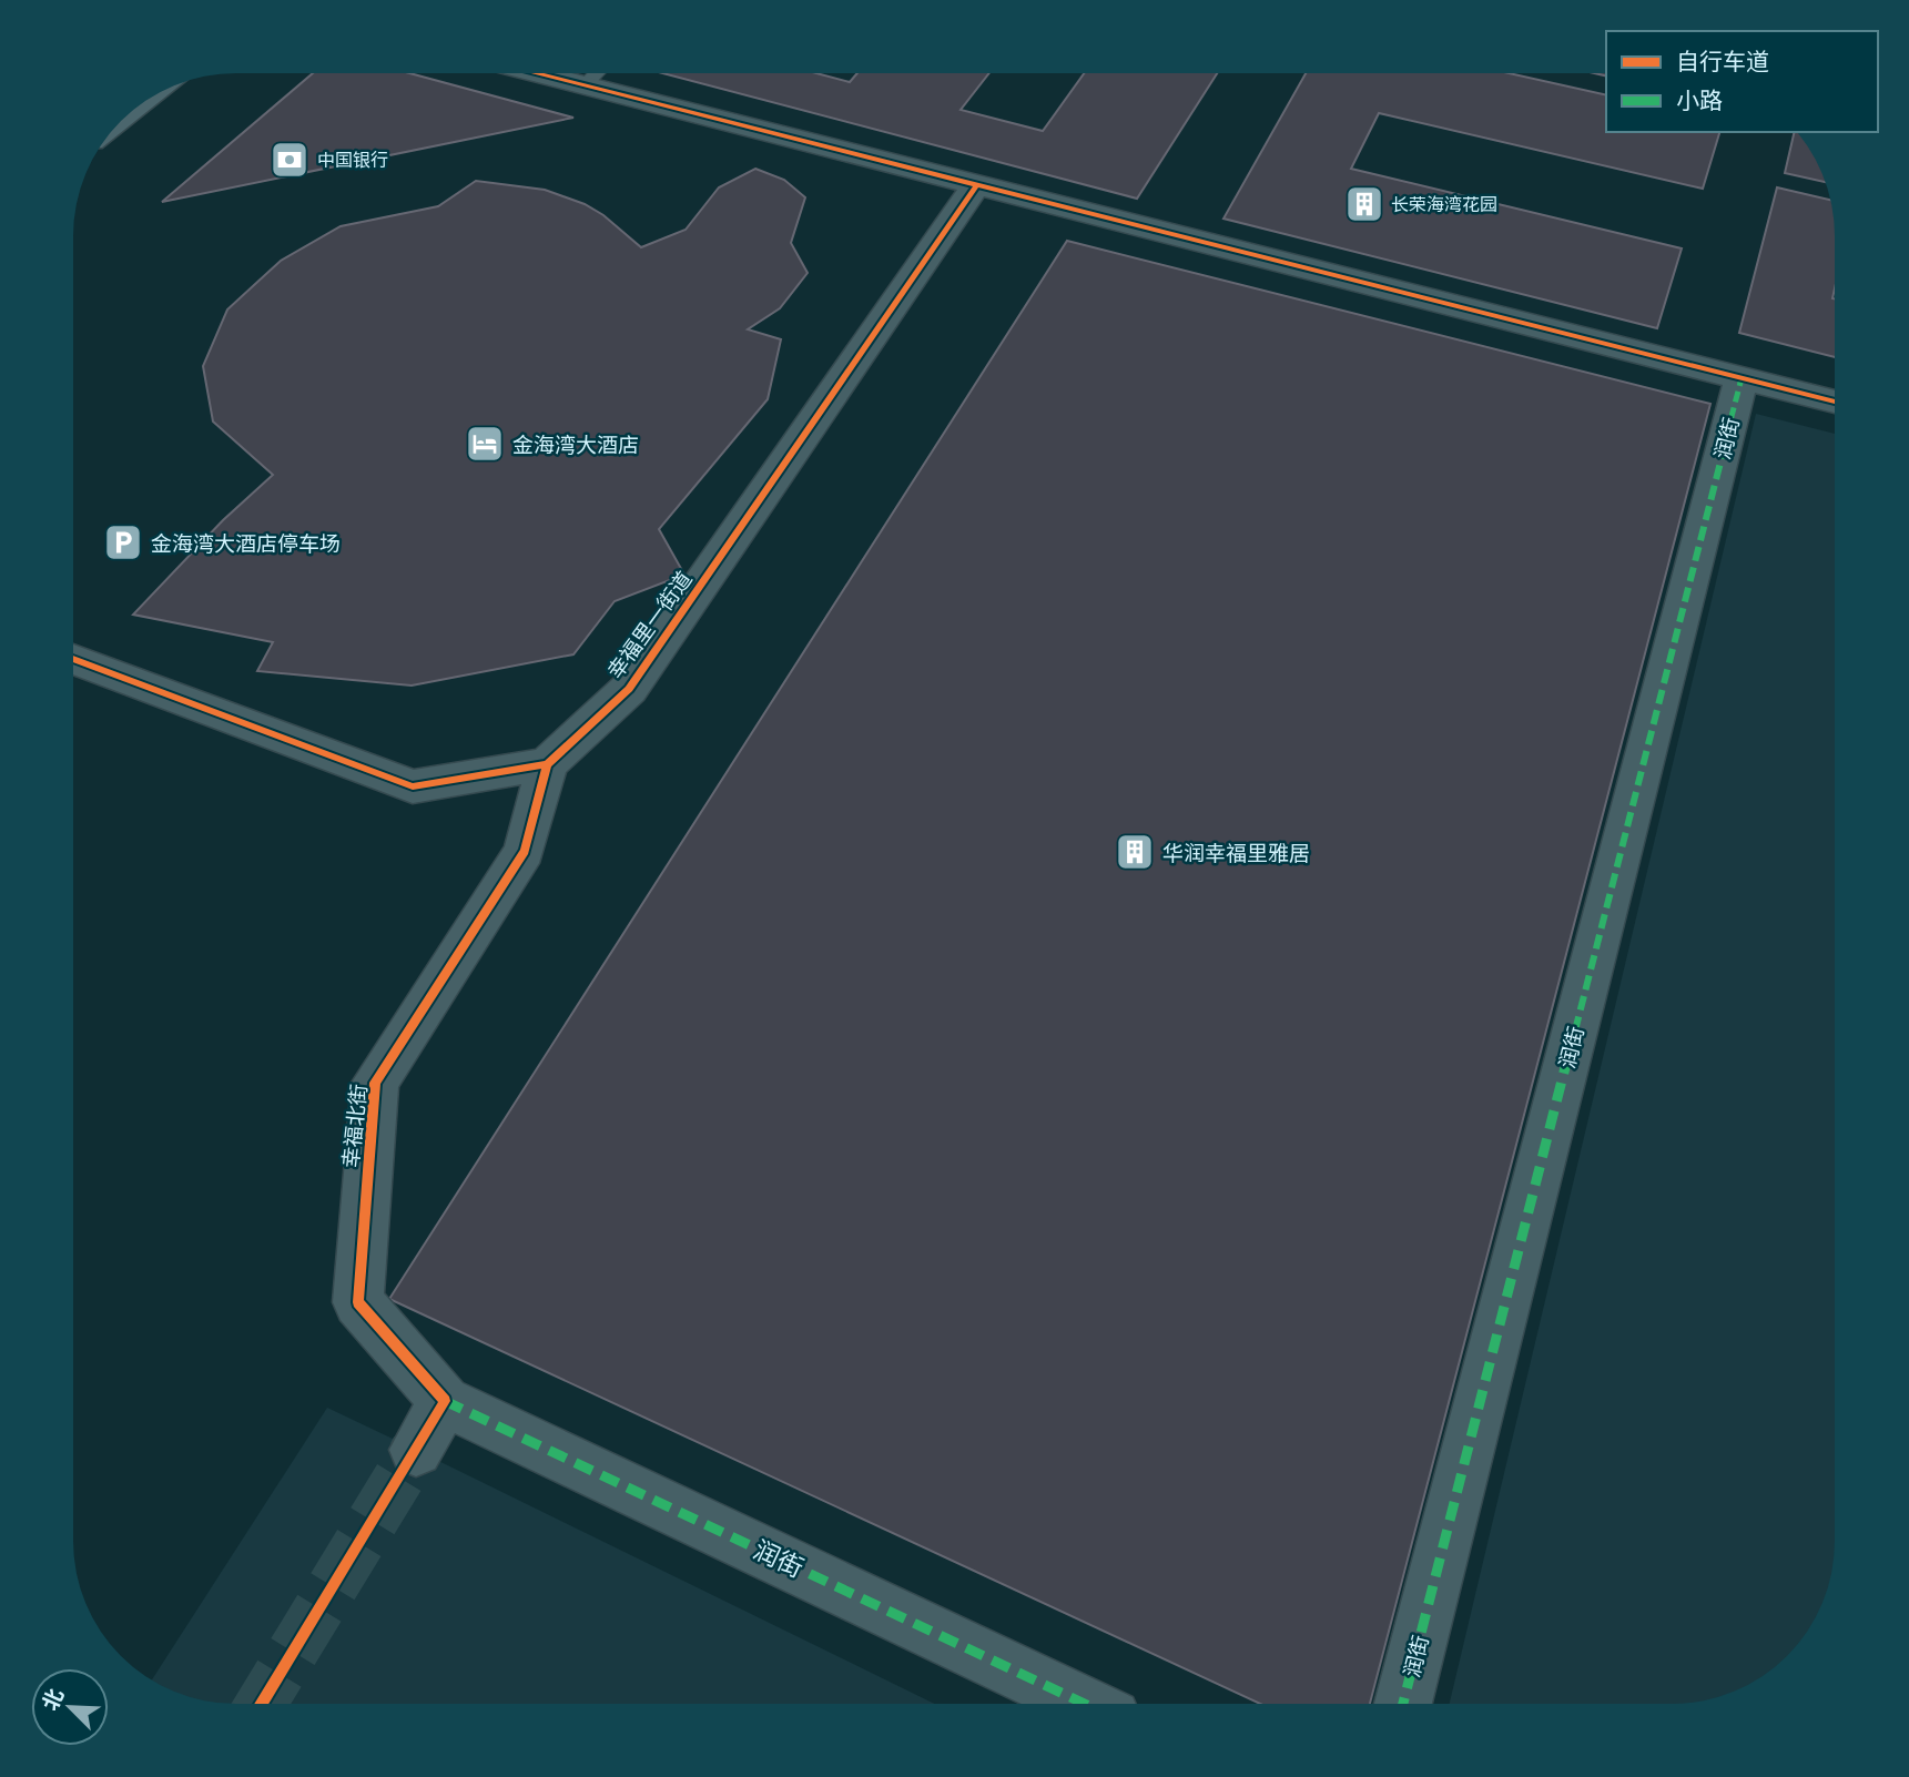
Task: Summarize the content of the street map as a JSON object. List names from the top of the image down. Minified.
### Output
{"streets":{"street":["润街","幸福里一街道","幸福北街"]},"crossings":[["润街","幸福北街"],["幸福里一街道","幸福北街"]],"places":{"bank":["中国银行"],"building":["长荣海湾花园","华润幸福里雅居"],"hotel":["金海湾大酒店"],"parking":["金海湾大酒店停车场"]},"legend":["自行车道","小路"],"north":"top left"}
